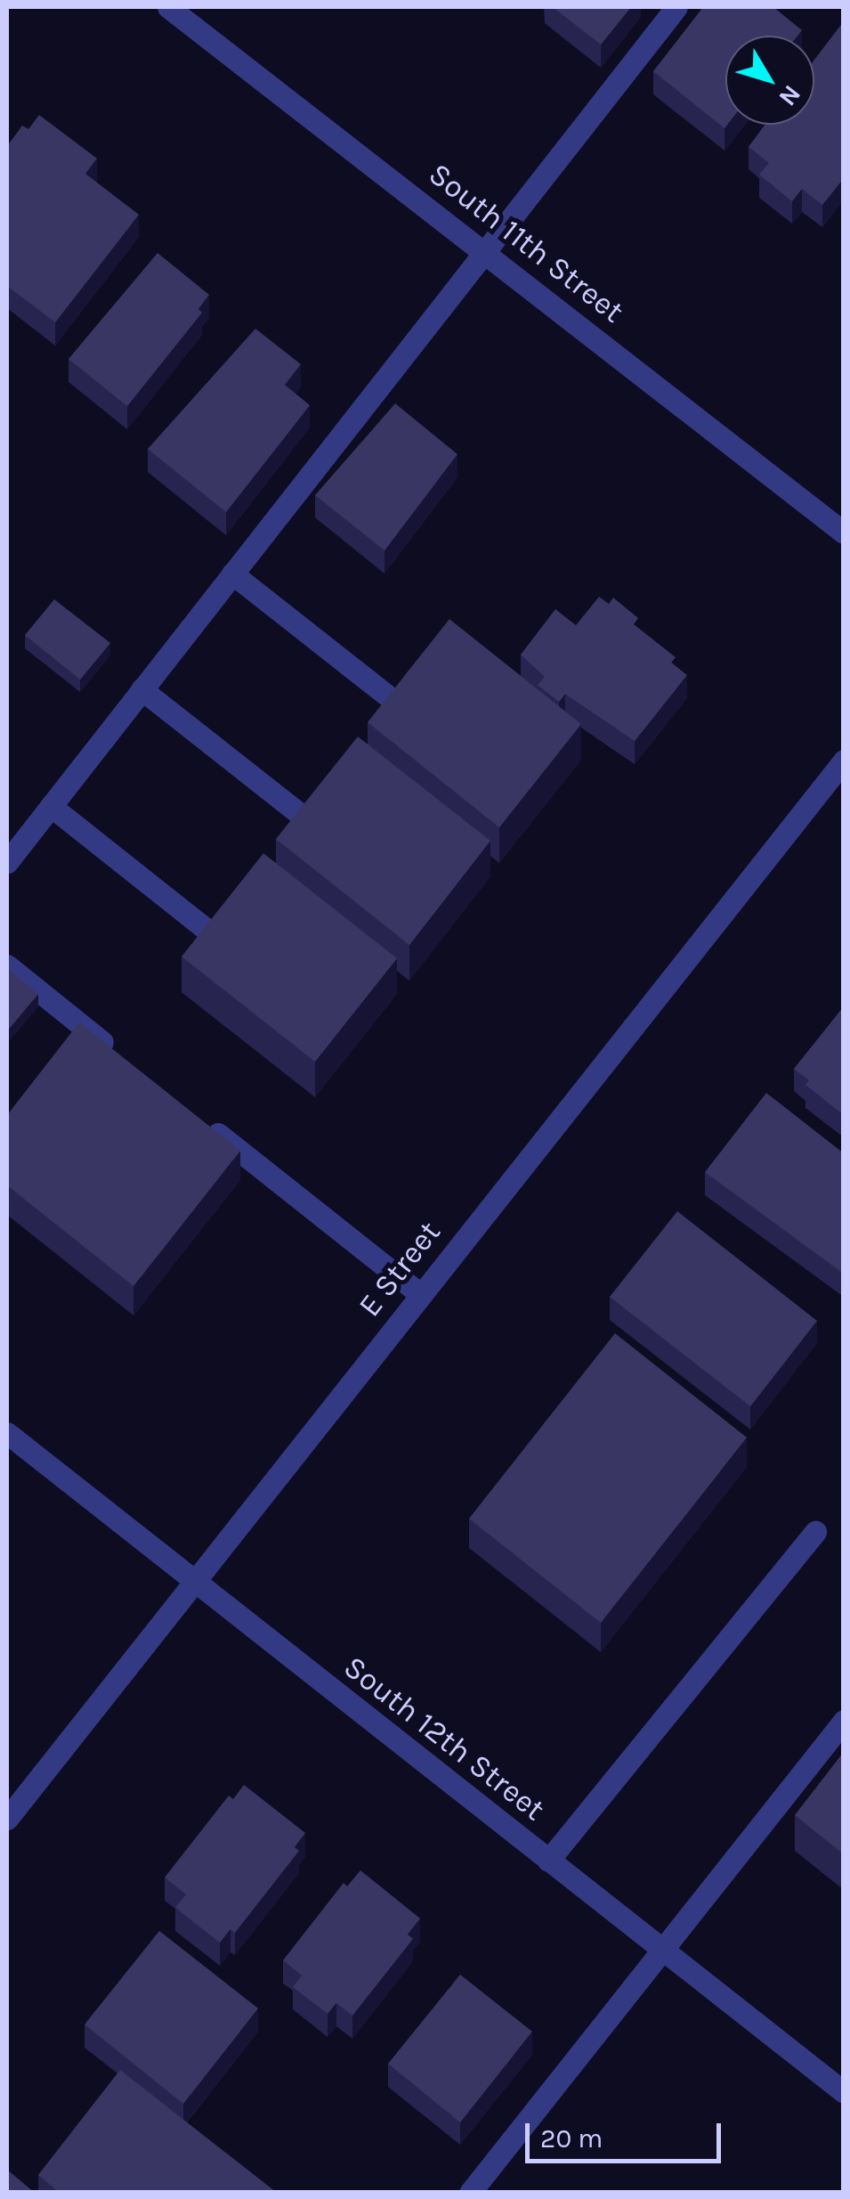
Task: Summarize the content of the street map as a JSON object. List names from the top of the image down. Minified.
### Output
{"streets":{"street":["South 11th Street","E Street","South 12th Street"]},"crossings":[["E Street","South 12th Street"]],"scale_bar":"20 m","north":"bottom right"}
